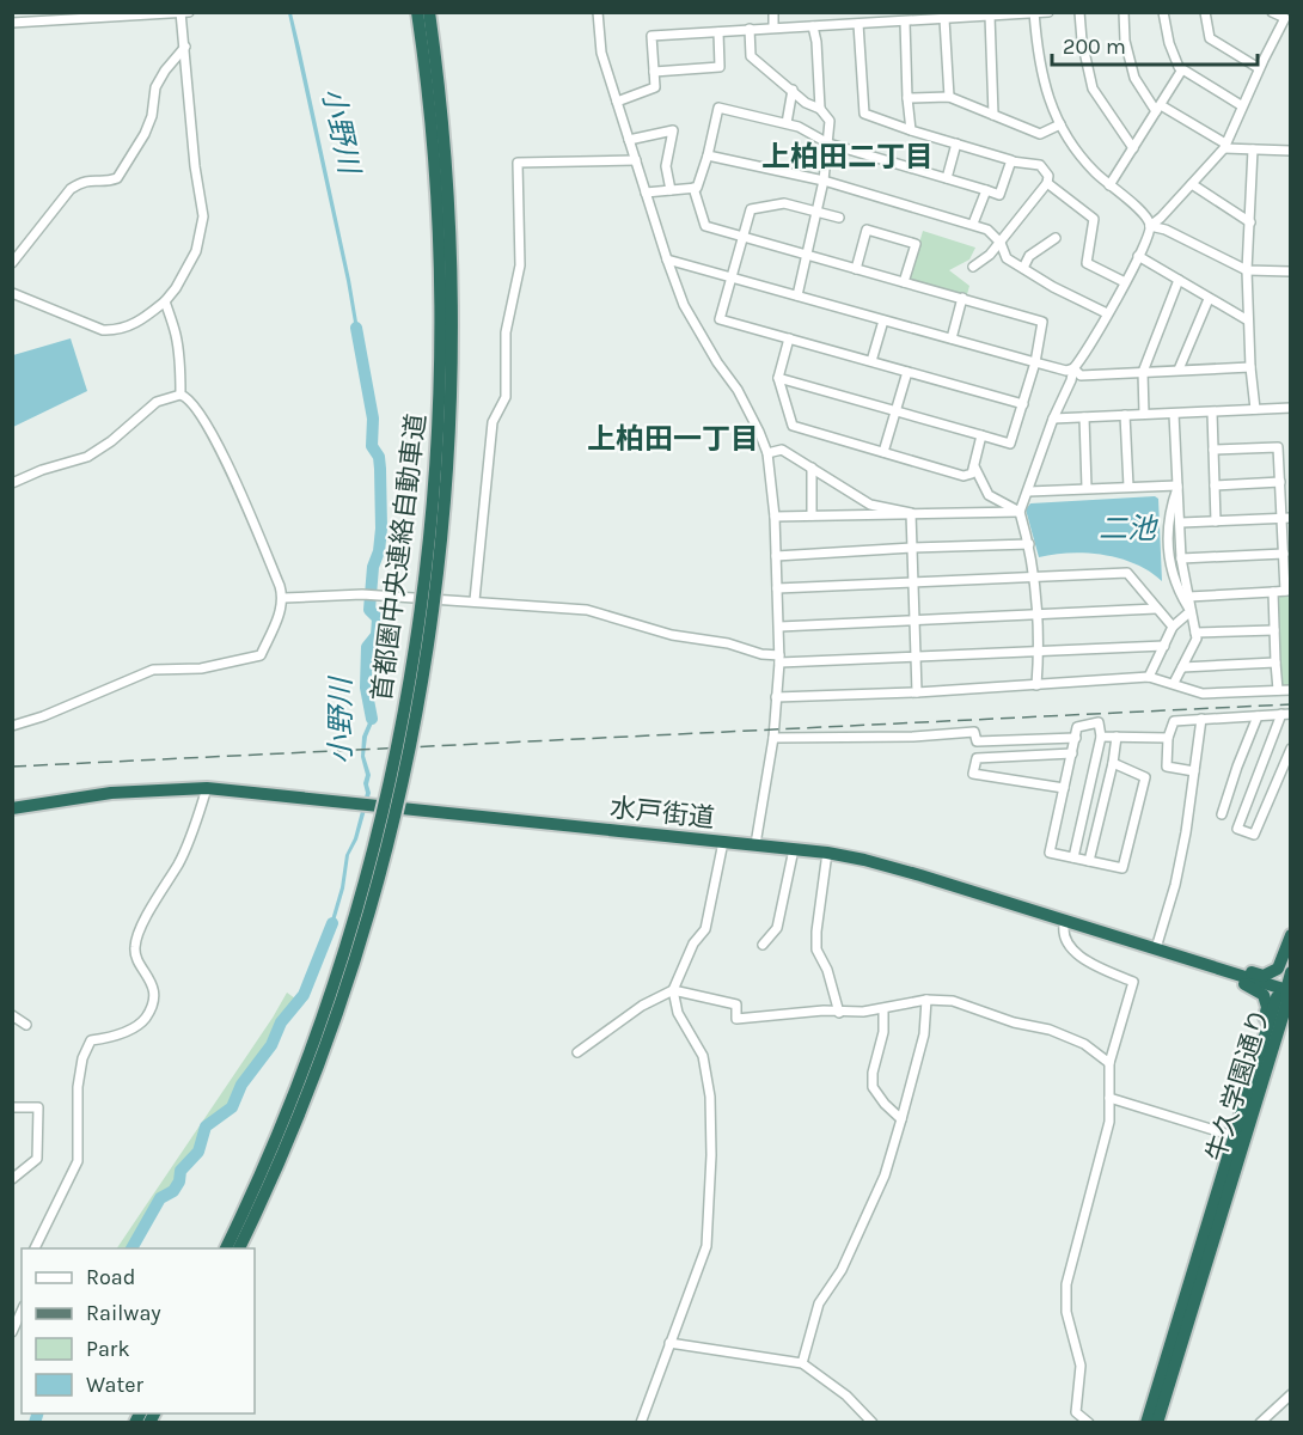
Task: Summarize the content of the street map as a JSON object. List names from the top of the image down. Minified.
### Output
{"streets":{"highway":["首都圏中央連絡自動車道","水戸街道","牛久学園通り"]},"crossings":[["水戸街道","牛久学園通り"]],"districts":["上柏田二丁目","上柏田一丁目"],"water":["小野川","二池"],"legend":["Road","Railway","Park","Water"],"scale_bar":"200 m"}
